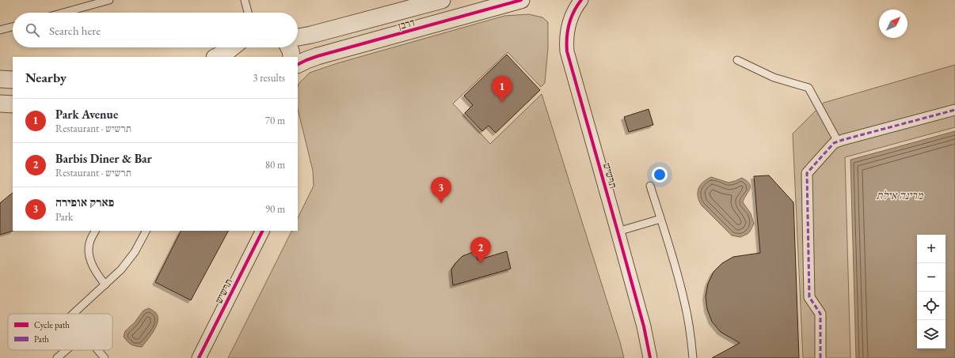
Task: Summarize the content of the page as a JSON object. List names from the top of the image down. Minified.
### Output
{"streets":{"street":["דרבן","תרשיש"]},"water":["מרינה אילת"],"legend":["Cycle path","Path"],"north":"top right","page":{"search":"Search here","heading":["Nearby","3 results"],"pins":["1","3","2"],"list":[{"mark":"1","name":"Park Avenue","note":"Restaurant · תרשיש","value":"70 m"},{"mark":"2","name":"Barbis Diner & Bar","note":"Restaurant · תרשיש","value":"80 m"},{"mark":"3","name":"פארק אופירה","note":"Park","value":"90 m"}],"map_buttons":["+","−"]}}
